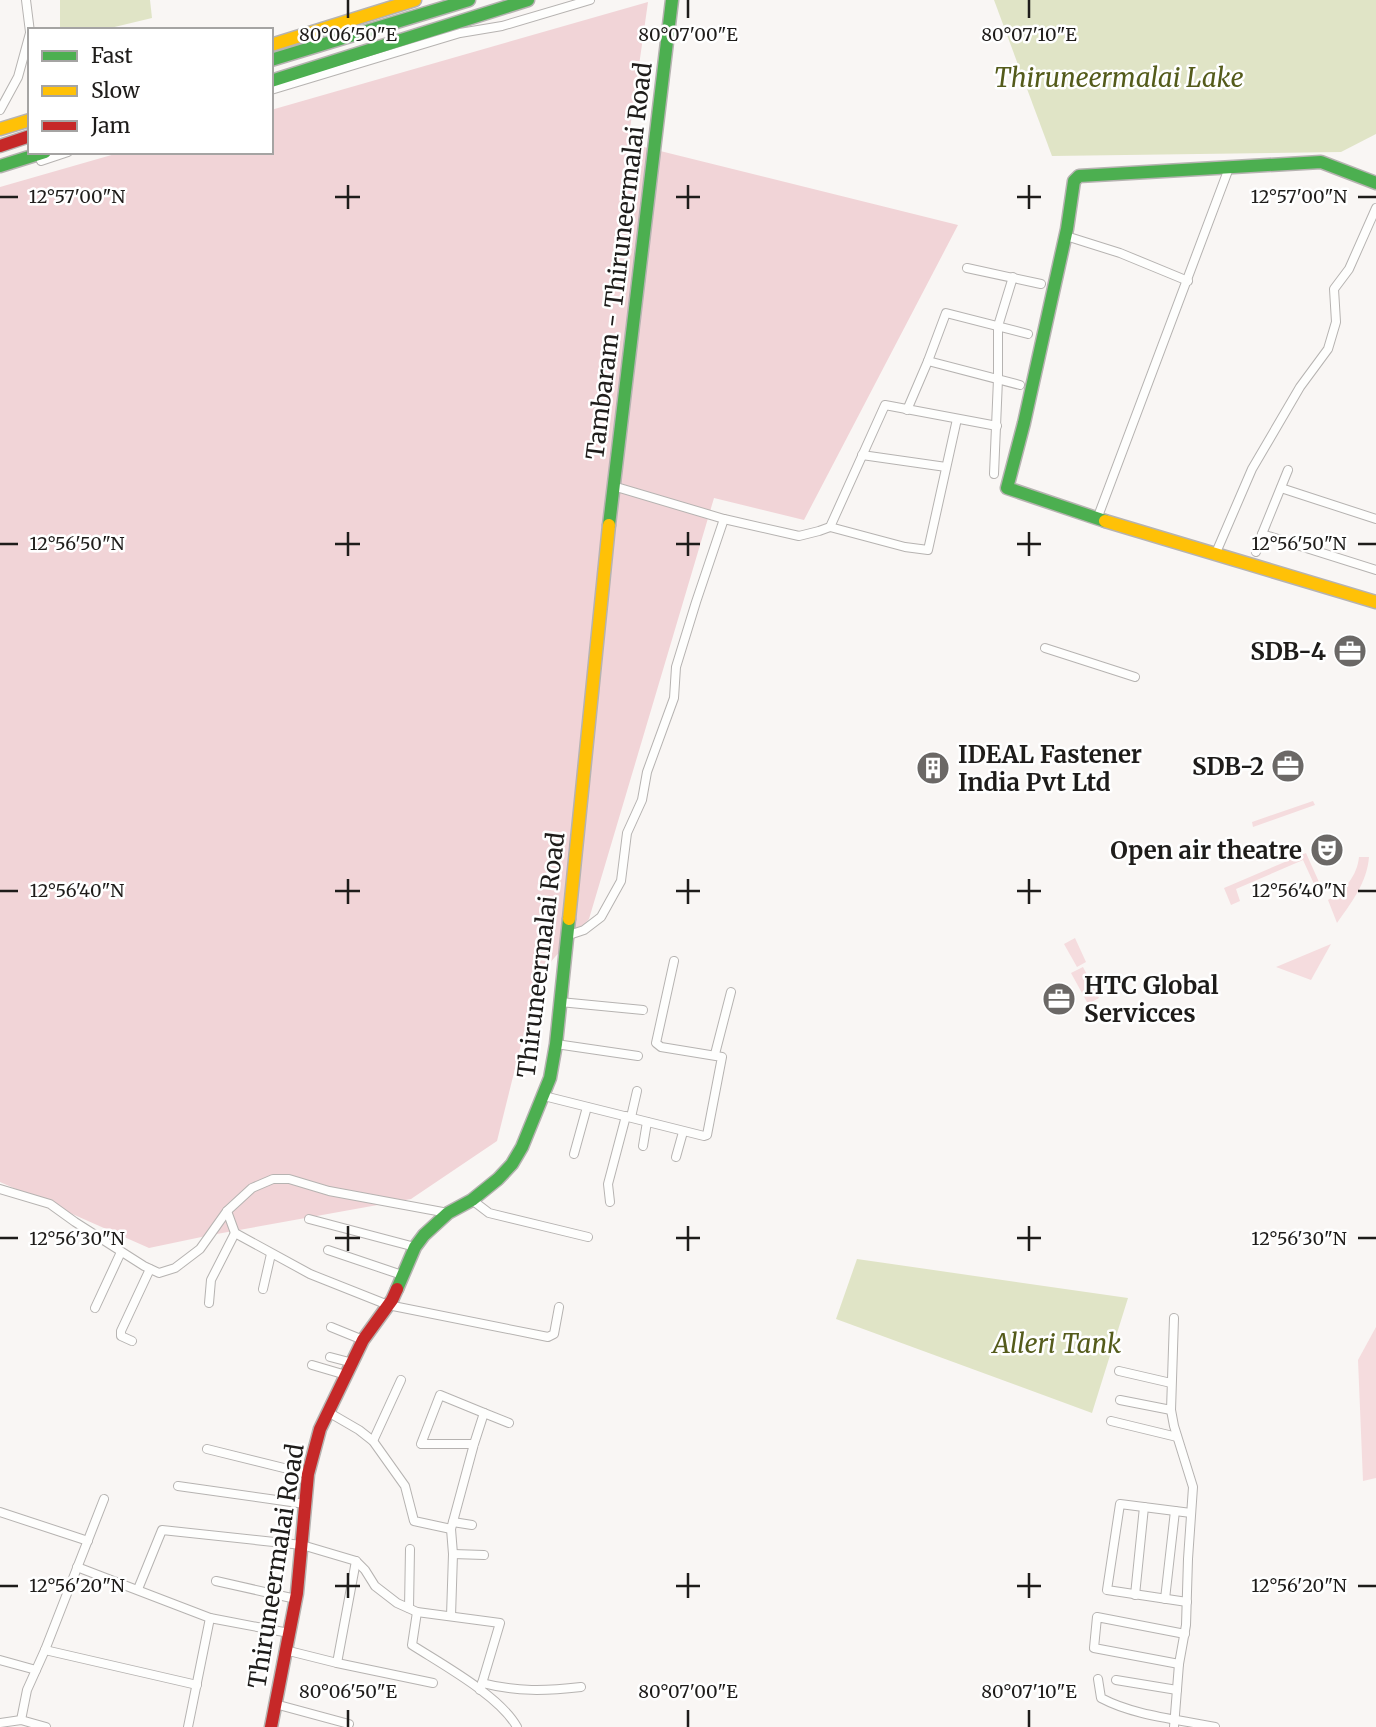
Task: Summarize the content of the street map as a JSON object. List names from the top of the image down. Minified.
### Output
{"streets":{"main road":["Tambaram - Thiruneermalai Road","Thiruneermalai Road"]},"crossings":[["Tambaram - Thiruneermalai Road","Thiruneermalai Road"]],"water":["Thiruneermalai Lake","Alleri Tank"],"places":{"office":["SDB-4","SDB-2","HTC Global Servicces"],"building":["IDEAL Fastener India Pvt Ltd"],"theatre":["Open air theatre"]},"legend":["Fast","Slow","Jam"],"coordinates":["80°06'50\"E","80°07'00\"E","80°07'10\"E","12°57'00\"N","12°56'50\"N","12°56'40\"N","12°56'30\"N","12°56'20\"N"]}
